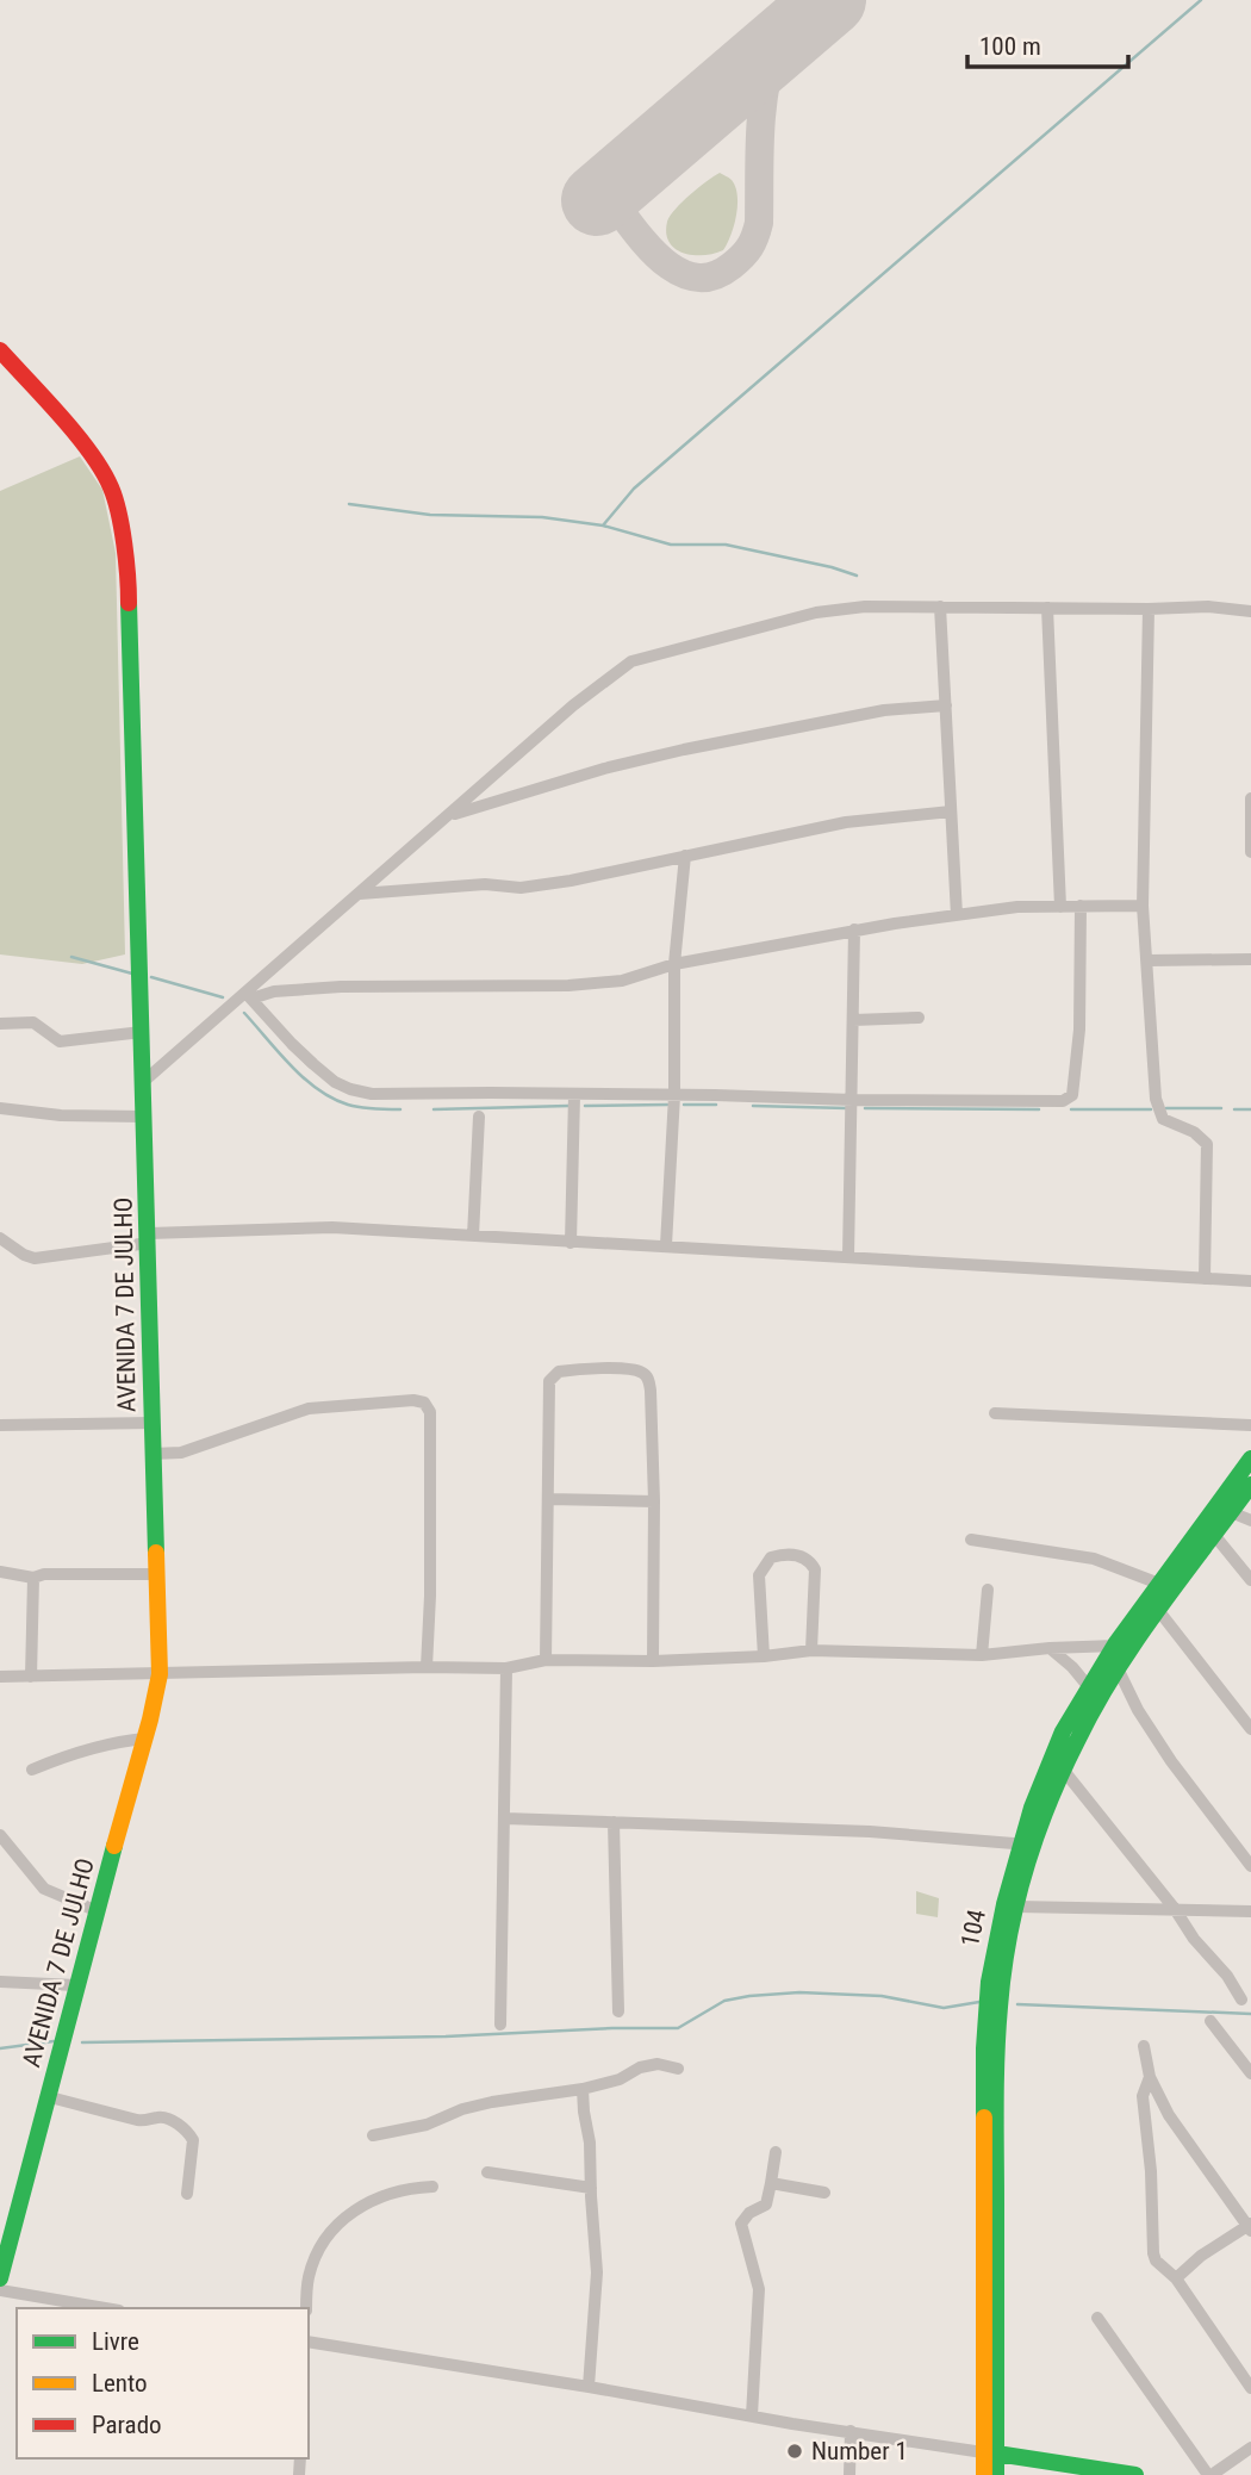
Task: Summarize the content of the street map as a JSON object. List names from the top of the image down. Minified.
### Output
{"streets":{"street":["AVENIDA 7 DE JULHO","104"]},"places":["Number 1"],"legend":["Livre","Lento","Parado"],"scale_bar":"100 m"}
